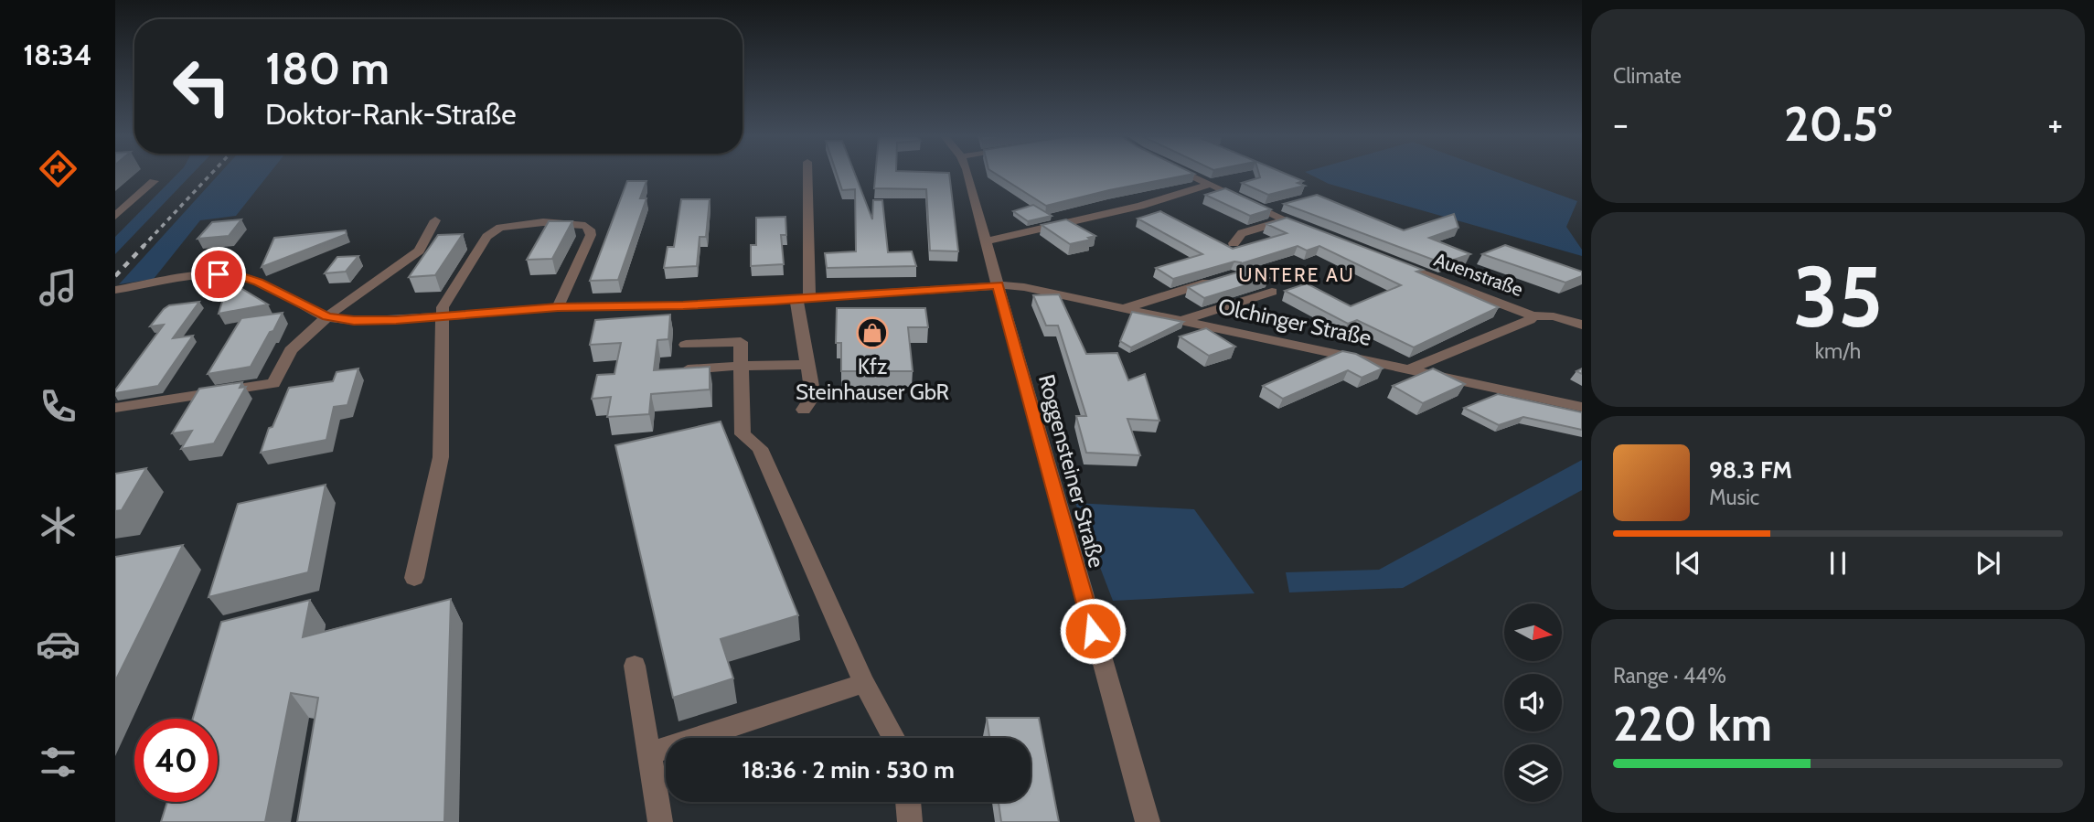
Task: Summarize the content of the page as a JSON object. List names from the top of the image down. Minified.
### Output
{"streets":{"street":["Auenstraße","Olchinger Straße","Roggensteiner Straße"]},"crossings":[["Auenstraße","Olchinger Straße"],["Olchinger Straße","Roggensteiner Straße"]],"districts":["UNTERE AU"],"places":{"shop":["Kfz Steinhauser GbR"]},"north":"right","page":{"tabs":"18:34","tile":["Climate",["35","km/h"],["Range · 44%","220 km"]],"turn":["180 m","Doktor-Rank-Straße"],"heat":["−","20.5°","+"],"song":["98.3 FM","Music"],"limit":"40","trip":"18:36 · 2 min · 530 m"}}
